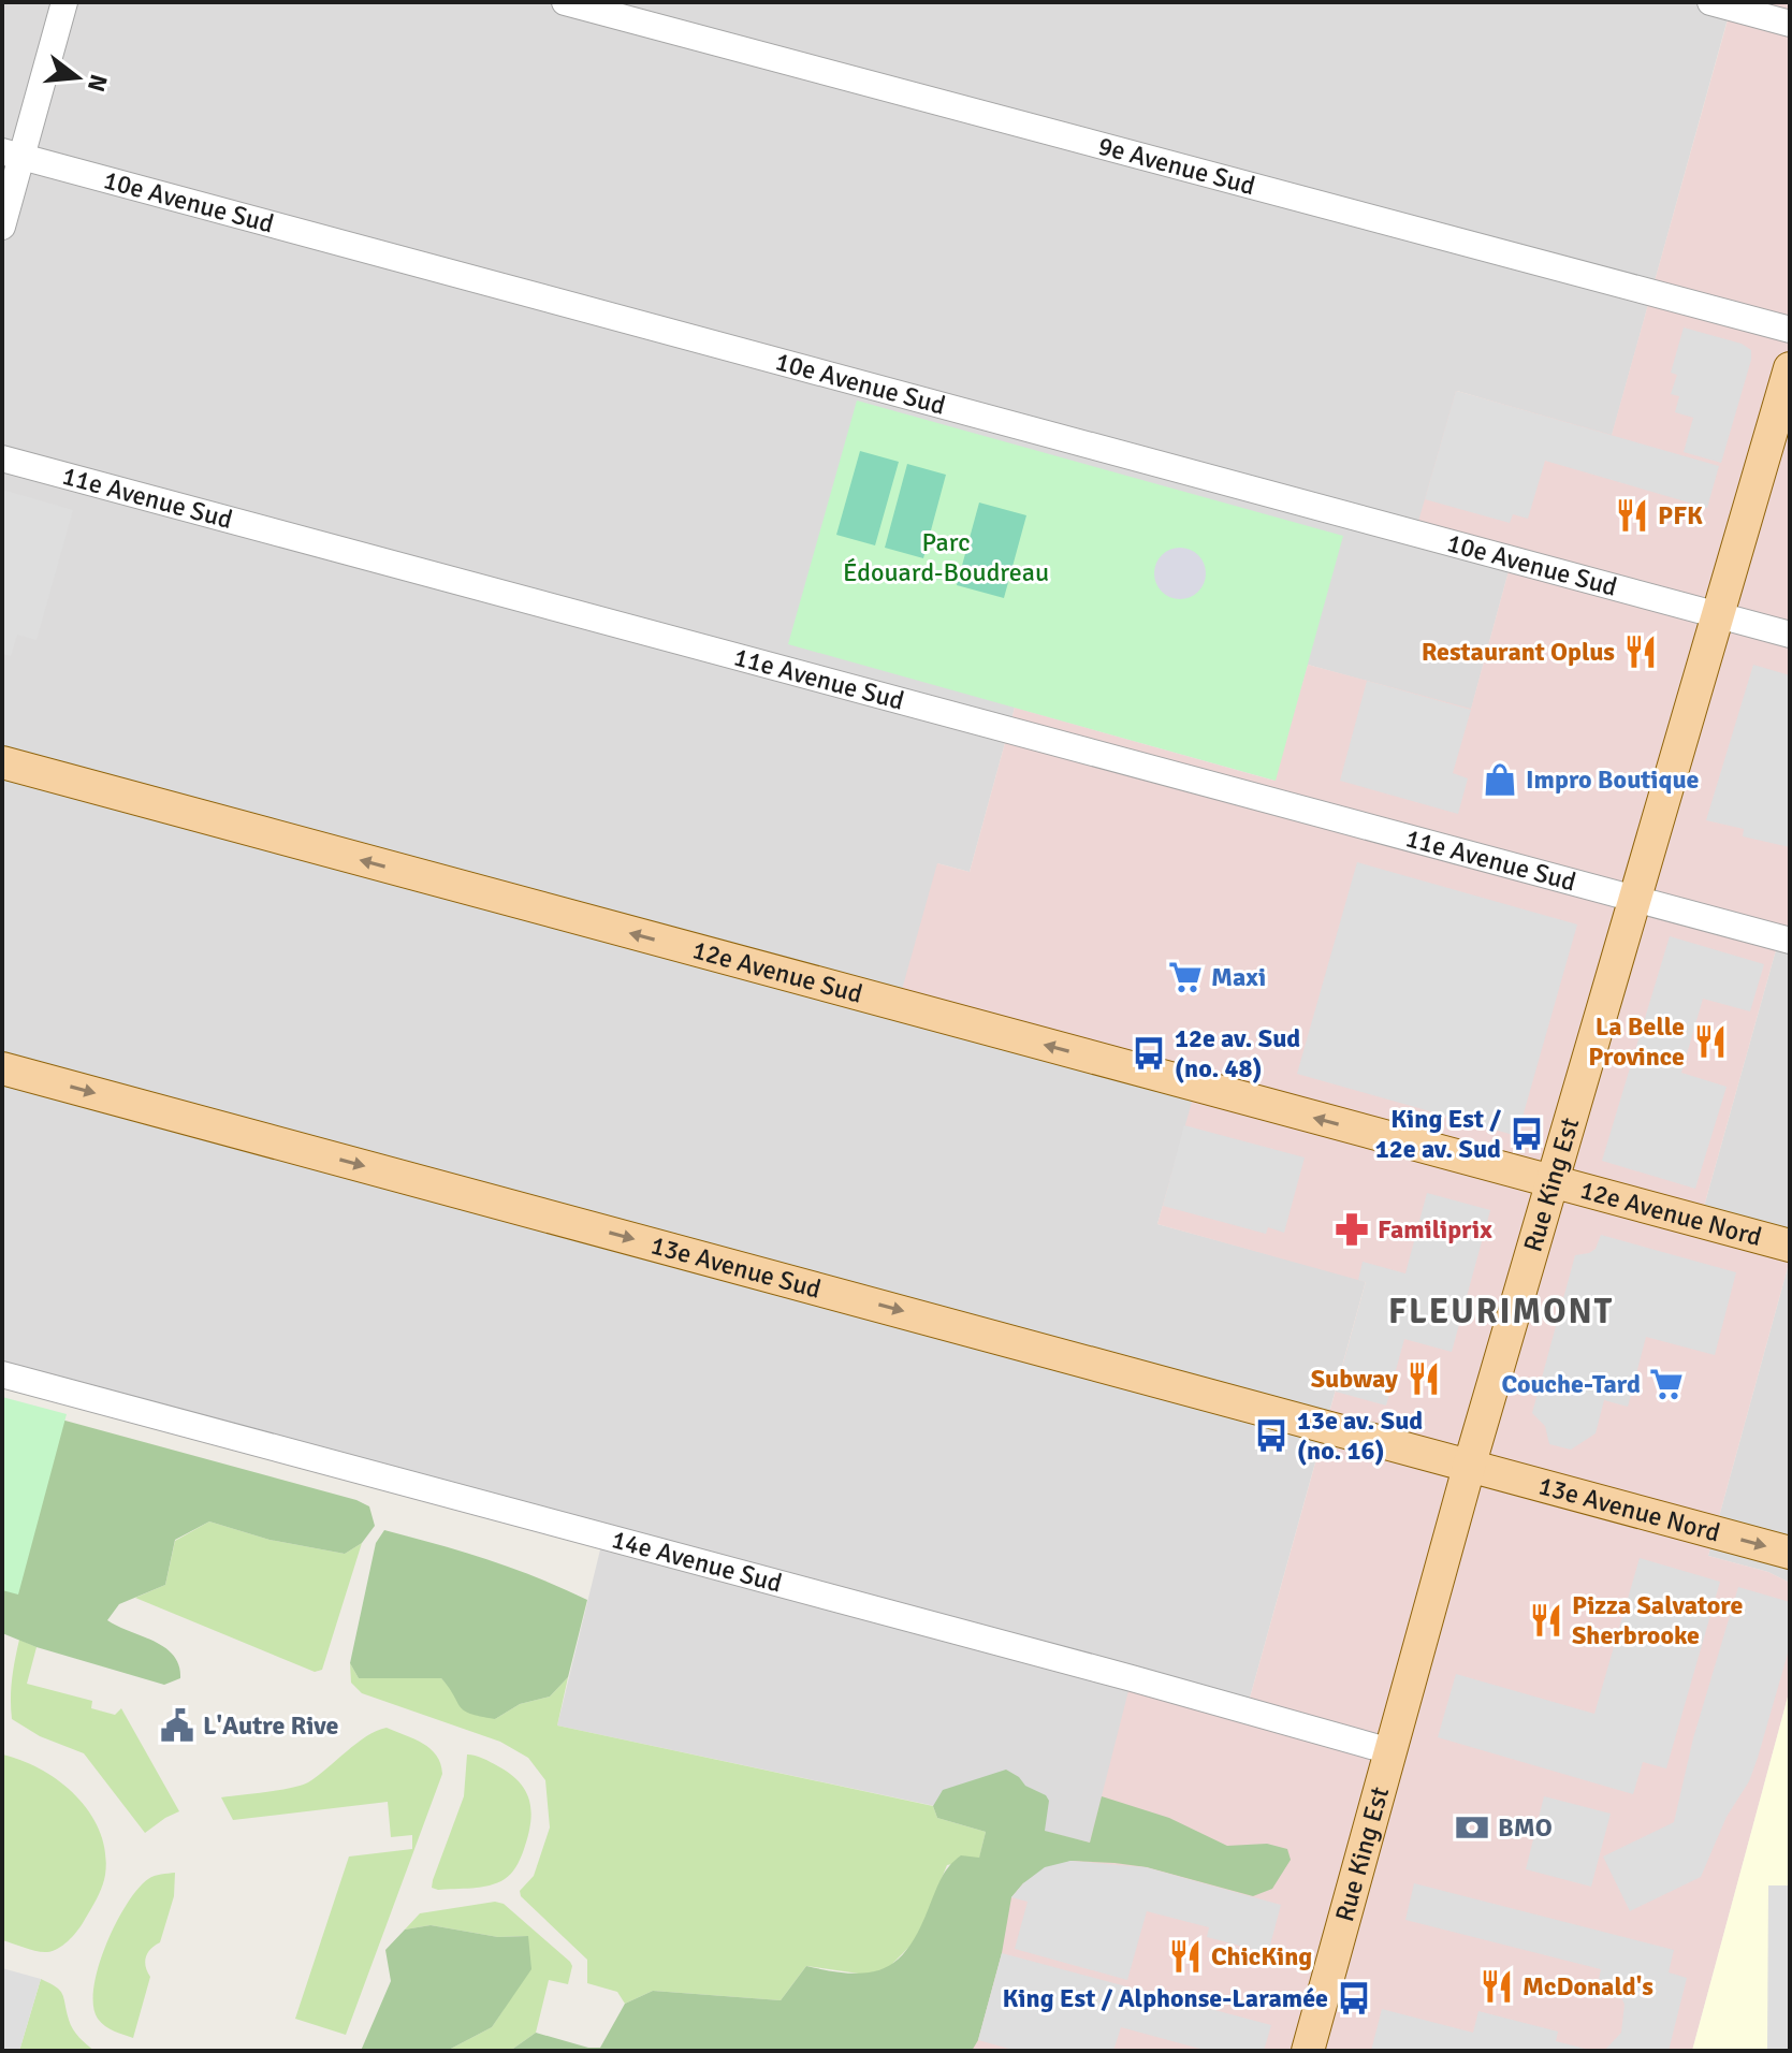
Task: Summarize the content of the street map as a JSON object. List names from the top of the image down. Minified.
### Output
{"streets":{"main road":["12e Avenue Sud","Rue King Est","12e Avenue Nord","13e Avenue Sud","13e Avenue Nord"],"street":["9e Avenue Sud","10e Avenue Sud","11e Avenue Sud","14e Avenue Sud"]},"crossings":[["10e Avenue Sud","Rue King Est"],["11e Avenue Sud","Rue King Est"],["12e Avenue Sud","Rue King Est"],["12e Avenue Sud","12e Avenue Nord"],["Rue King Est","12e Avenue Nord"],["Rue King Est","13e Avenue Sud"],["Rue King Est","13e Avenue Nord"],["Rue King Est","14e Avenue Sud"],["13e Avenue Sud","13e Avenue Nord"]],"one_way":["12e Avenue Sud","13e Avenue Sud","13e Avenue Nord"],"districts":["FLEURIMONT"],"parks":["Parc Édouard-Boudreau"],"places":{"restaurant":["PFK","Restaurant Oplus","La Belle Province","Subway","Pizza Salvatore Sherbrooke","ChicKing","McDonald's"],"shop":["Impro Boutique"],"supermarket":["Maxi","Couche-Tard"],"bus stop":["12e av. Sud (no. 48)","King Est / 12e av. Sud","13e av. Sud (no. 16)","King Est / Alphonse-Laramée"],"pharmacy":["Familiprix"],"public building":["L'Autre Rive"],"bank":["BMO"]},"north":"right"}
